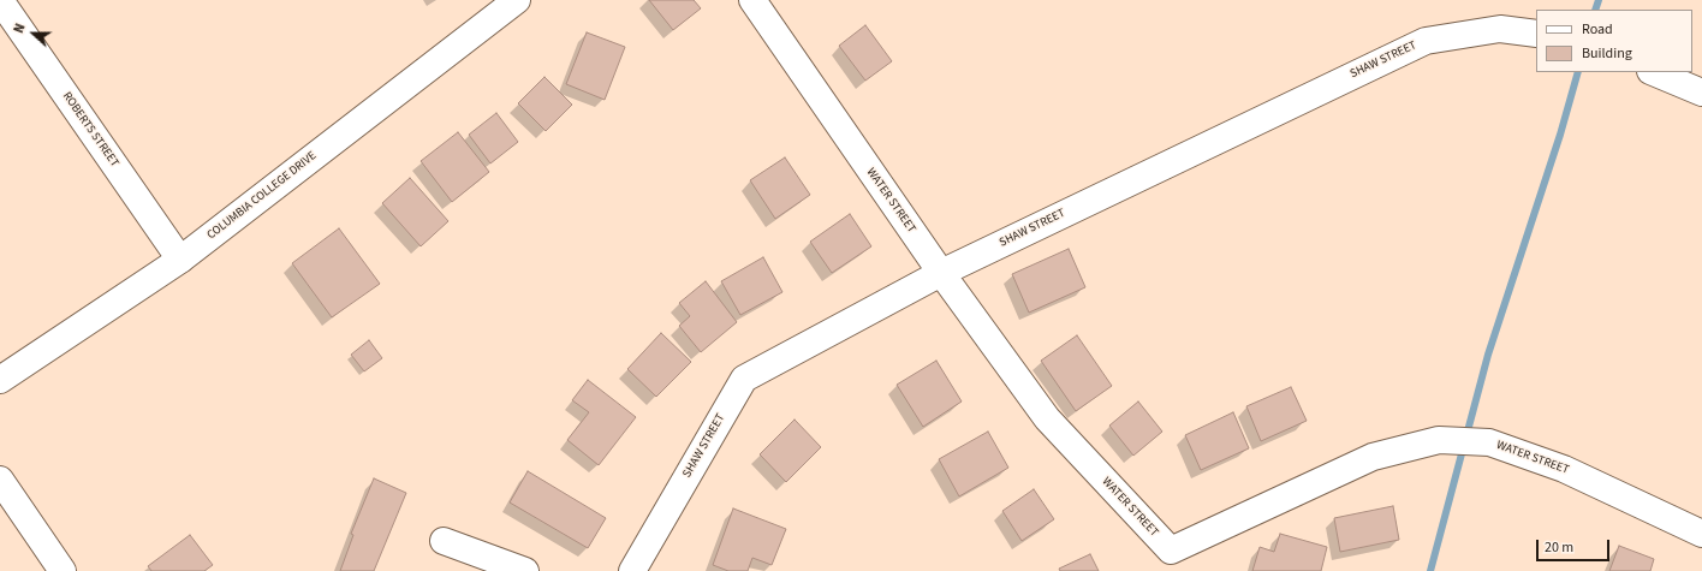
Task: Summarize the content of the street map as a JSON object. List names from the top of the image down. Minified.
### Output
{"streets":{"street":["SHAW STREET","ROBERTS STREET","COLUMBIA COLLEGE DRIVE","WATER STREET"]},"crossings":[["SHAW STREET","WATER STREET"],["ROBERTS STREET","COLUMBIA COLLEGE DRIVE"]],"legend":["Road","Building"],"scale_bar":"20 m","north":"left"}
